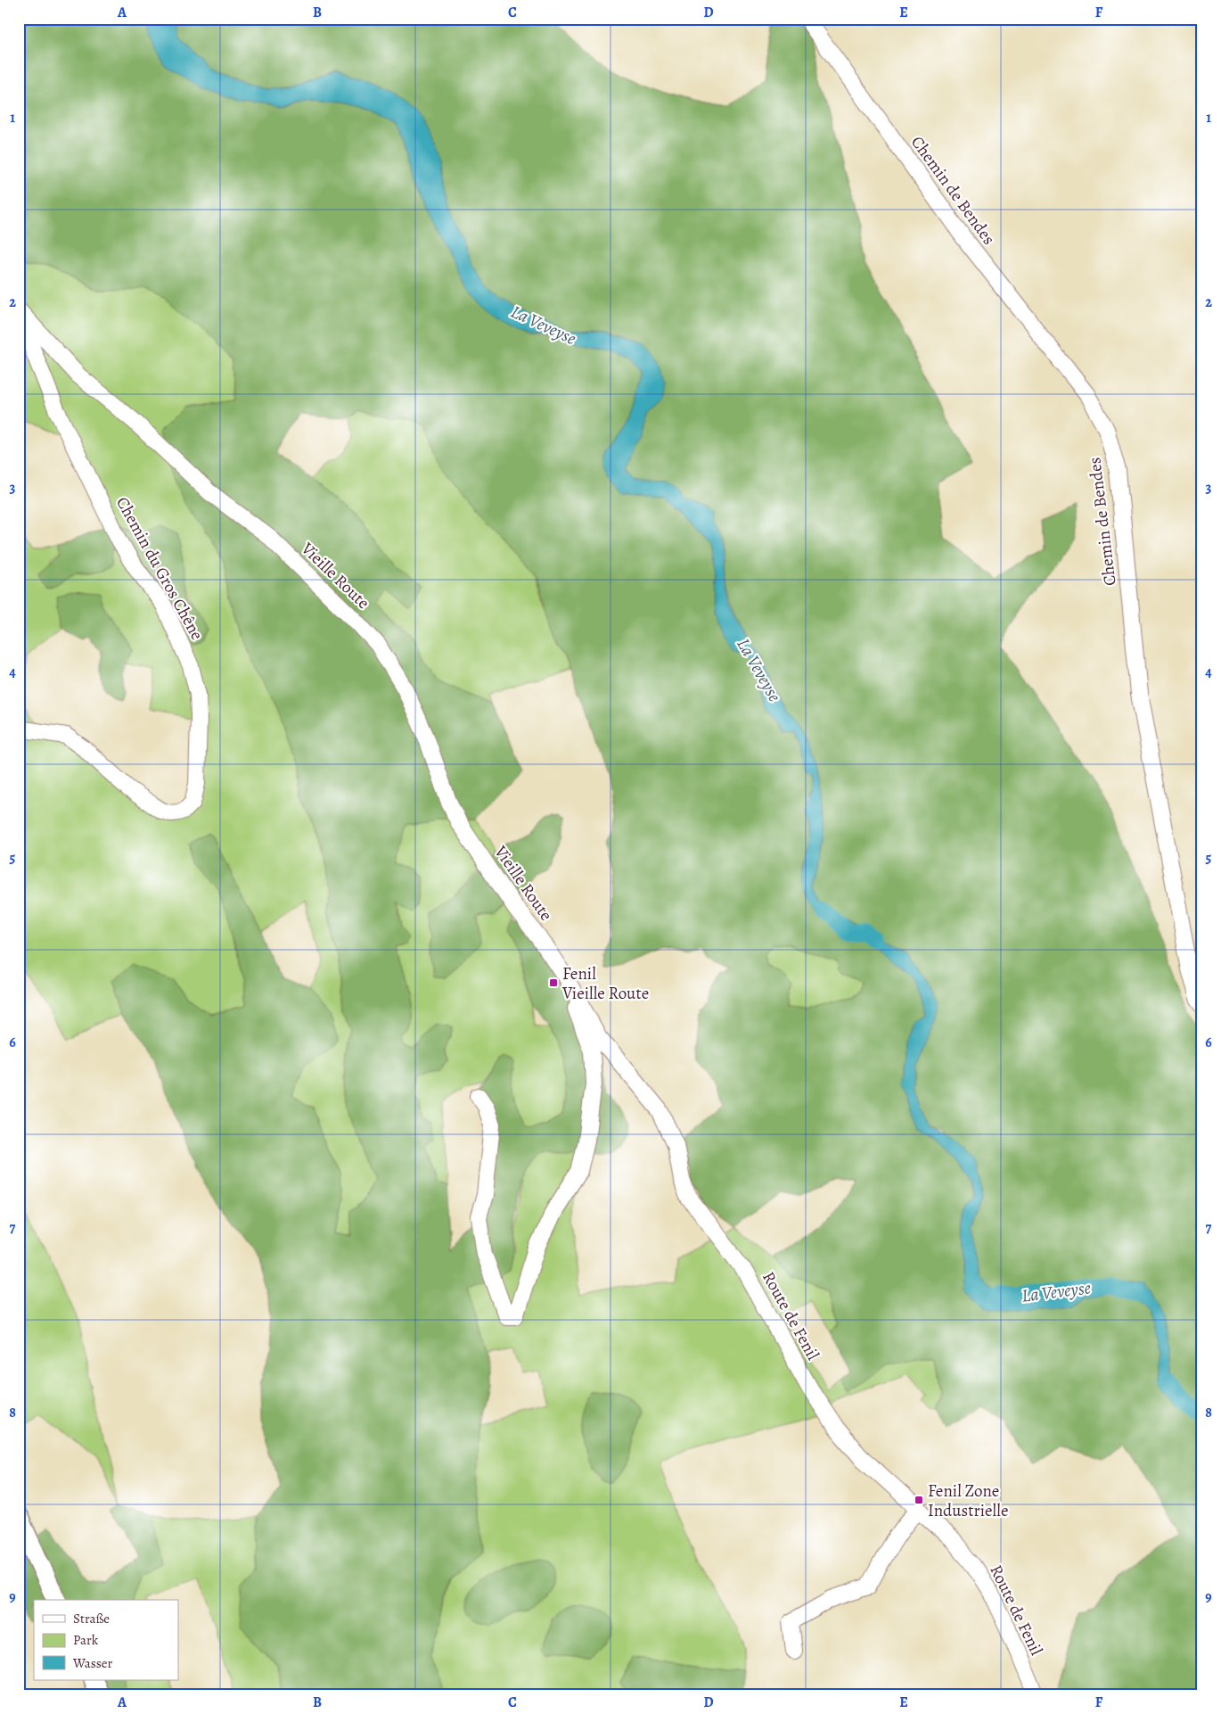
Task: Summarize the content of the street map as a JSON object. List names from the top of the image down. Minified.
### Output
{"streets":{"street":["Chemin de Bendes","Chemin du Gros Chêne","Vieille Route","Route de Fenil"]},"crossings":[["Chemin du Gros Chêne","Vieille Route"],["Vieille Route","Route de Fenil"]],"water":["La Veveyse"],"places":{"transit":["Fenil Vieille Route","Fenil Zone Industrielle"]},"legend":["Straße","Park","Wasser"],"grid":{"columns":["A","B","C","D","E","F"],"rows":["1","2","3","4","5","6","7","8","9"]}}
